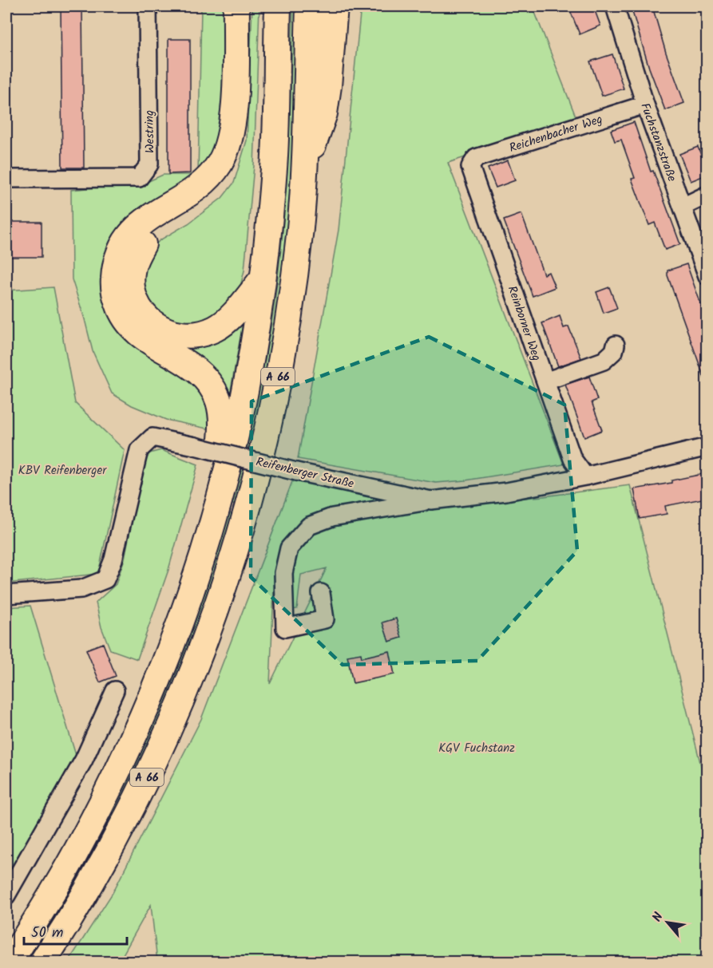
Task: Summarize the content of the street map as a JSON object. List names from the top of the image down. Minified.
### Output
{"streets":{"highway":["A 66"],"street":["Westring","Reichenbacher Weg","Fuchstanzstraße","Reinborner Weg","Reifenberger Straße"]},"crossings":[["Reichenbacher Weg","Fuchstanzstraße"],["Reichenbacher Weg","Reinborner Weg"],["Reinborner Weg","Reifenberger Straße"]],"parks":["KBV Reifenberger","KGV Fuchstanz"],"scale_bar":"50 m","north":"top left"}
